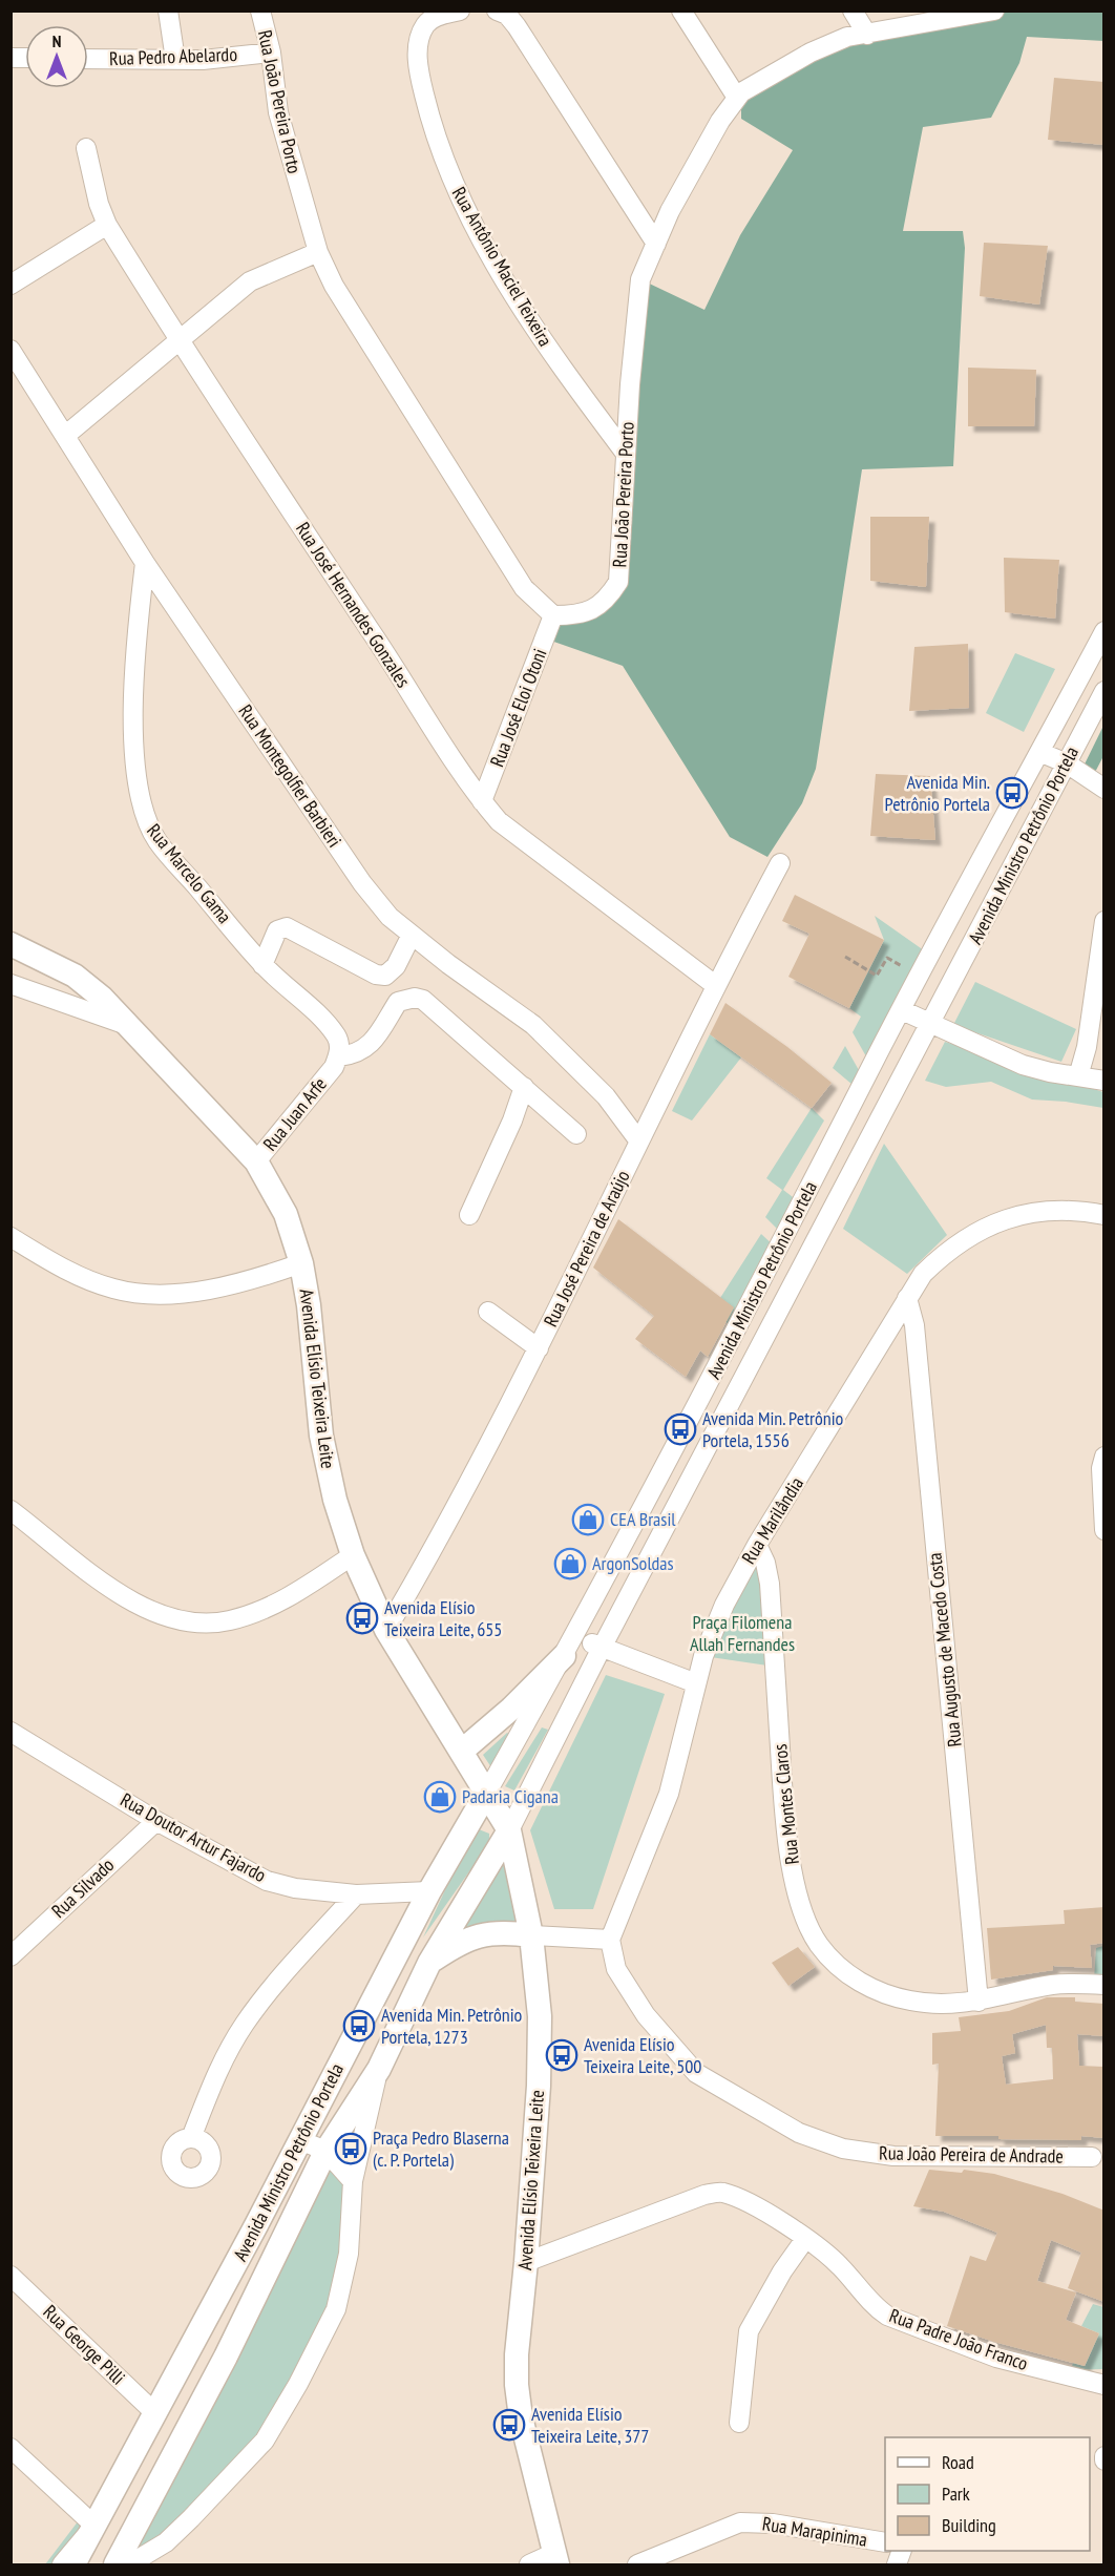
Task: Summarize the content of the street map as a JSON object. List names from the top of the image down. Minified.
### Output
{"streets":{"main road":["Avenida Ministro Petrônio Portela","Avenida Elísio Teixeira Leite"],"street":["Rua Pedro Abelardo","Rua João Pereira Porto","Rua Antônio Maciel Teixeira","Rua José Hernandes Gonzales","Rua José Eloi Otoni","Rua Montegolfier Barbieri","Rua Marcelo Gama","Rua Juan Arfe","Rua José Pereira de Araújo","Rua Marilândia","Rua Augusto de Macedo Costa","Rua Montes Claros","Rua Doutor Artur Fajardo","Rua Silvado","Rua João Pereira de Andrade","Rua Padre João Franco","Rua George Pilli","Rua Marapinima"]},"crossings":[["Rua Pedro Abelardo","Rua João Pereira Porto"],["Rua João Pereira Porto","Rua Antônio Maciel Teixeira"],["Rua João Pereira Porto","Rua José Eloi Otoni"],["Rua José Hernandes Gonzales","Rua José Eloi Otoni"],["Rua José Hernandes Gonzales","Rua José Pereira de Araújo"],["Rua Montegolfier Barbieri","Rua Marcelo Gama"],["Rua Montegolfier Barbieri","Rua José Pereira de Araújo"],["Avenida Ministro Petrônio Portela","Avenida Elísio Teixeira Leite"],["Avenida Ministro Petrônio Portela","Rua Doutor Artur Fajardo"],["Avenida Ministro Petrônio Portela","Rua George Pilli"],["Rua Marcelo Gama","Rua Juan Arfe"],["Rua Juan Arfe","Avenida Elísio Teixeira Leite"],["Rua José Pereira de Araújo","Avenida Elísio Teixeira Leite"],["Avenida Elísio Teixeira Leite","Rua Padre João Franco"],["Rua Marilândia","Rua Augusto de Macedo Costa"],["Rua Marilândia","Rua Montes Claros"],["Rua Marilândia","Rua João Pereira de Andrade"],["Rua Augusto de Macedo Costa","Rua Montes Claros"],["Rua Doutor Artur Fajardo","Rua Silvado"]],"parks":["Praça Filomena Allah Fernandes"],"places":{"bus stop":["Avenida Min. Petrônio Portela","Avenida Min. Petrônio Portela, 1556","Avenida Elísio Teixeira Leite, 655","Avenida Min. Petrônio Portela, 1273","Avenida Elísio Teixeira Leite, 500","Praça Pedro Blaserna (c. P. Portela)","Avenida Elísio Teixeira Leite, 377"],"shop":["CEA Brasil","ArgonSoldas","Padaria Cigana"]},"legend":["Road","Park","Building"],"north":"top"}
